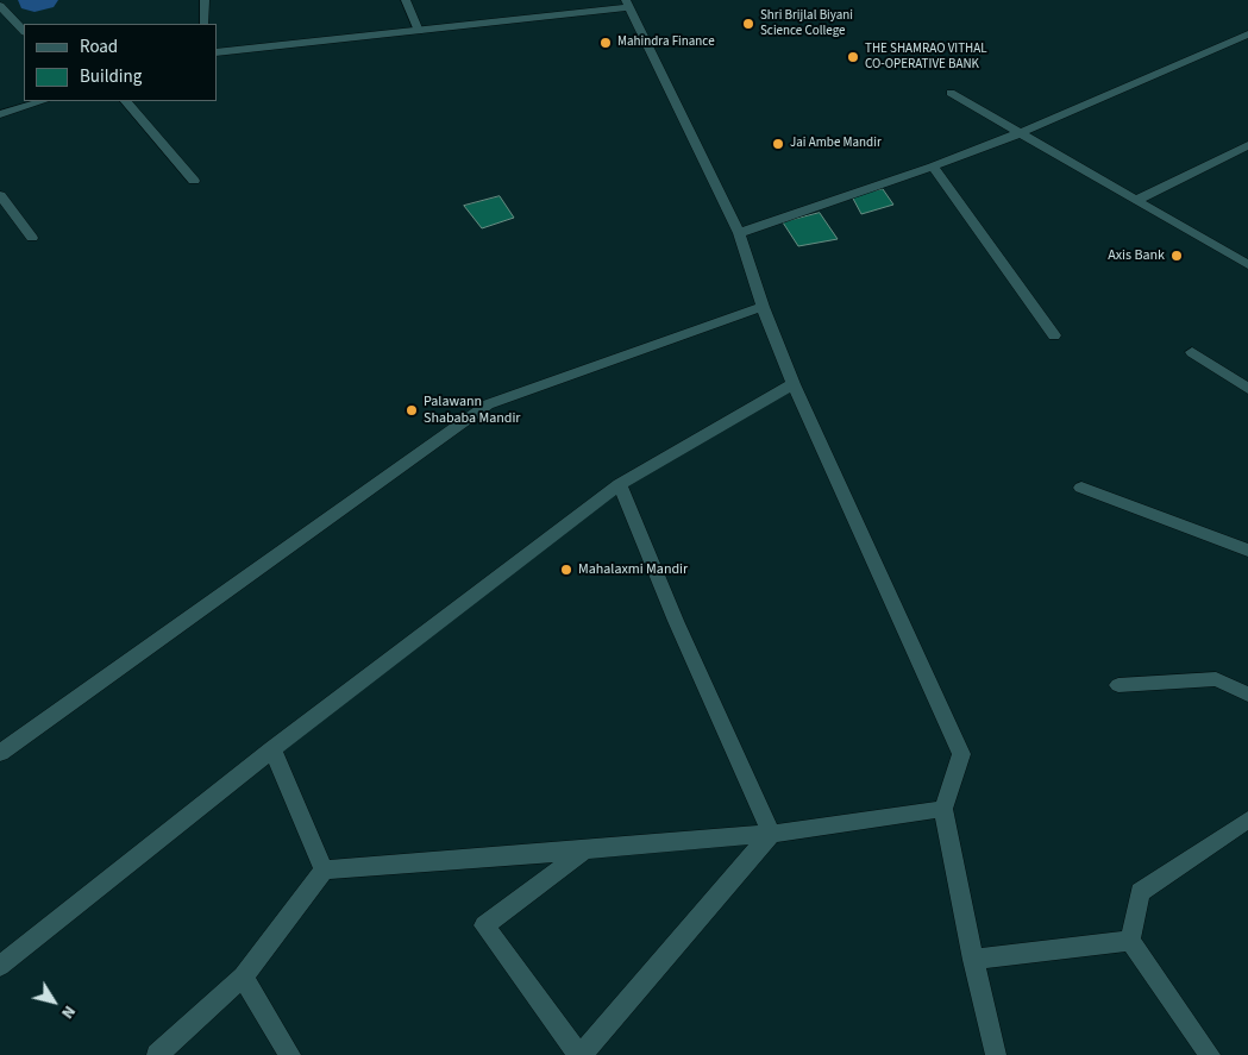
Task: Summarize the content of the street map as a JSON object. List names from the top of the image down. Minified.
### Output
{"places":["Shri Brijlal Biyani Science College","Mahindra Finance","THE SHAMRAO VITHAL CO-OPERATIVE BANK","Jai Ambe Mandir","Axis Bank","Palawann Shababa Mandir","Mahalaxmi Mandir"],"legend":["Road","Building"],"north":"bottom right"}
